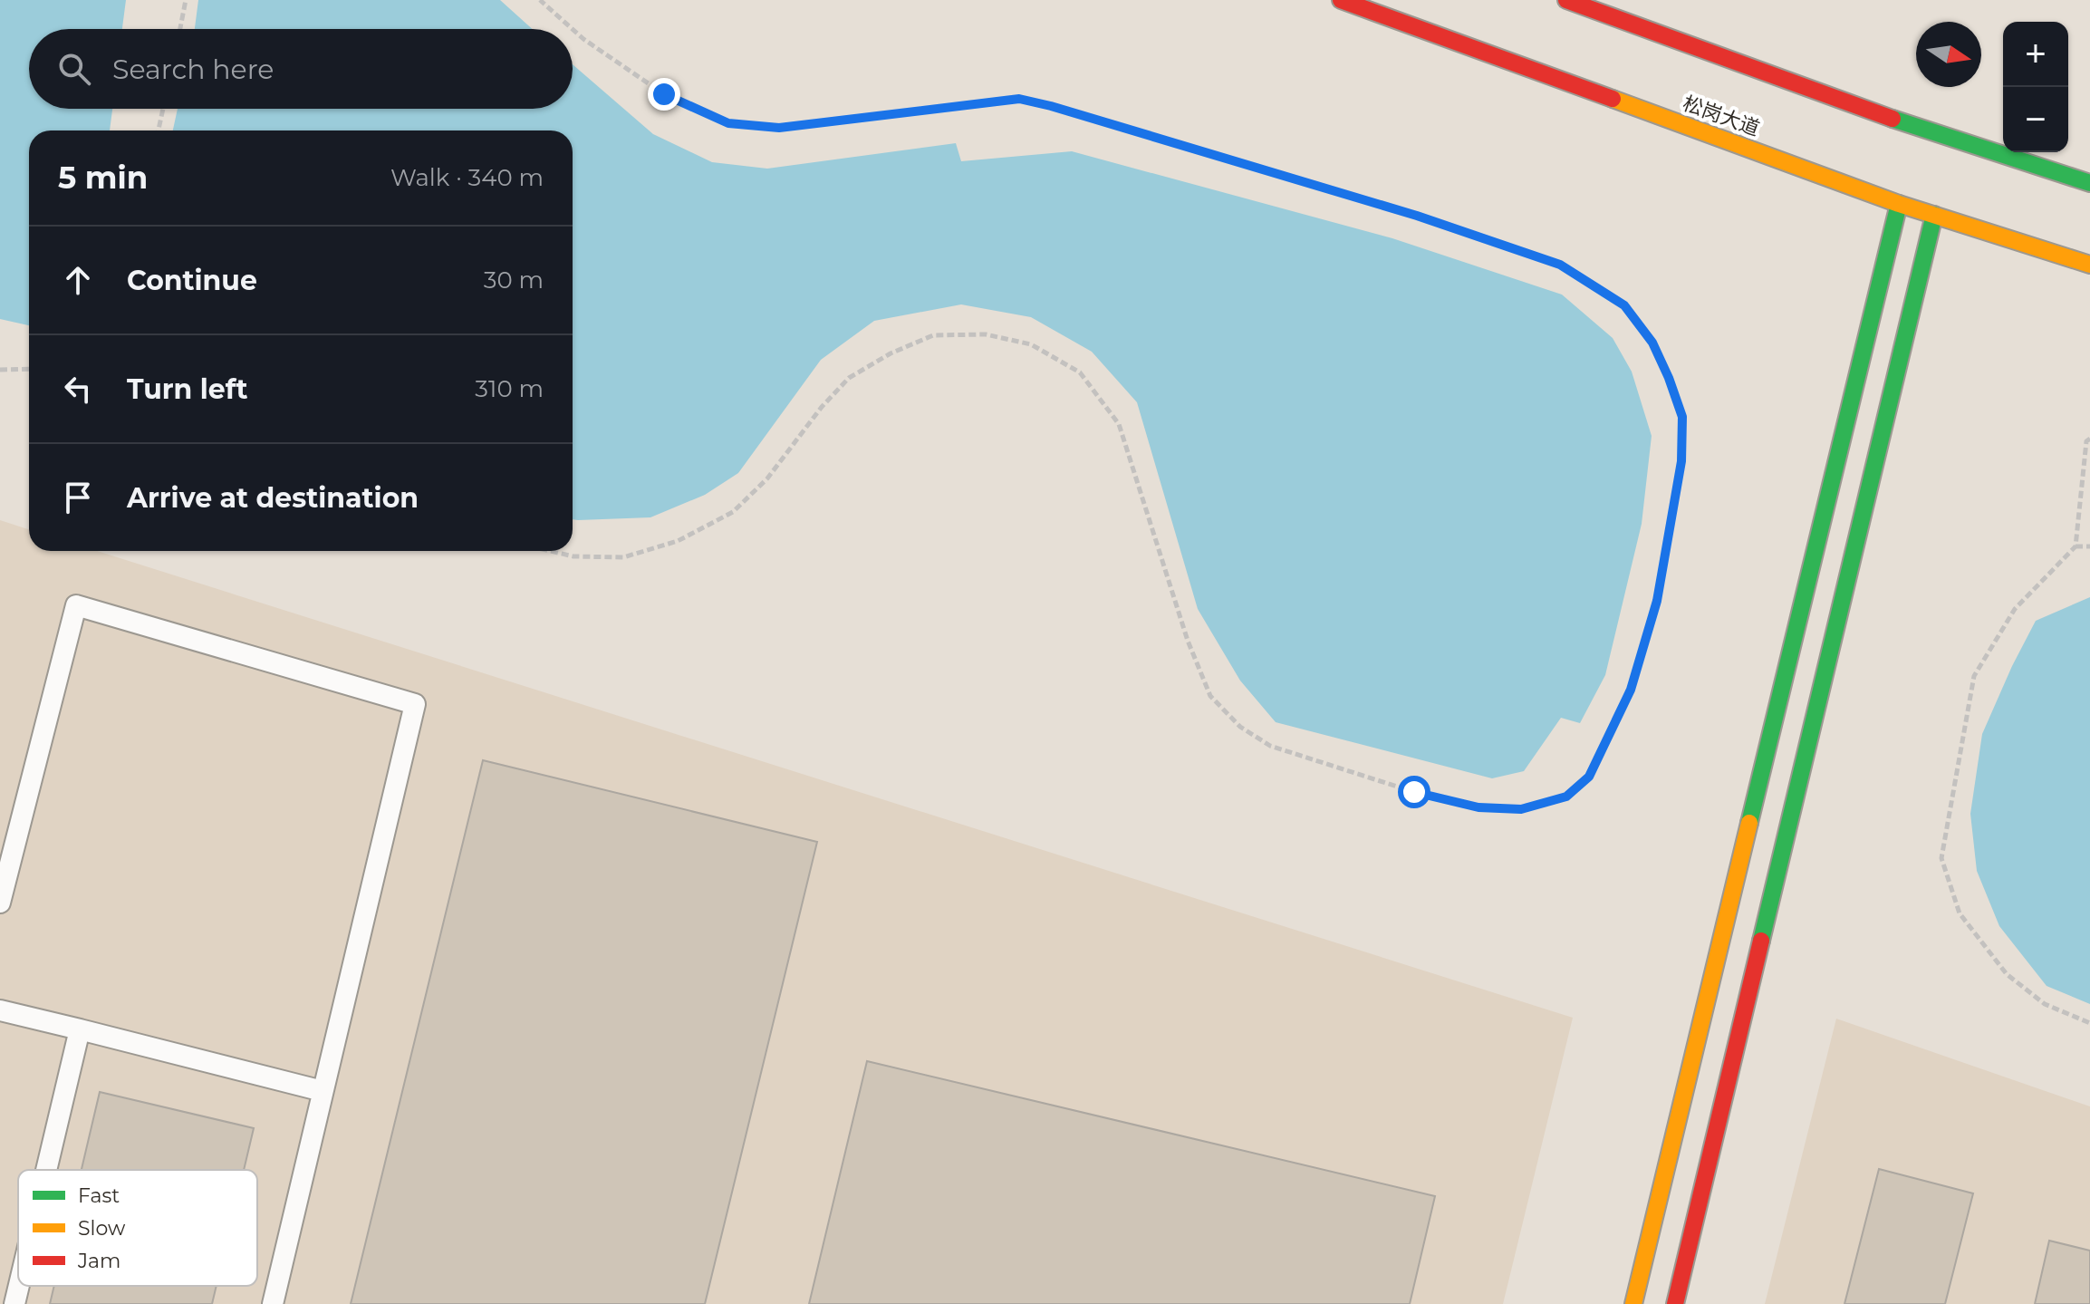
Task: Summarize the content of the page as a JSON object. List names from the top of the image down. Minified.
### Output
{"streets":{"street":["松岗大道"]},"legend":["Fast","Slow","Jam"],"north":"right","page":{"map_buttons":["+","−"],"search":"Search here","heading":["5 min","Walk · 340 m"],"list":[["Continue","30 m"],["Turn left","310 m"],"Arrive at destination"]}}
